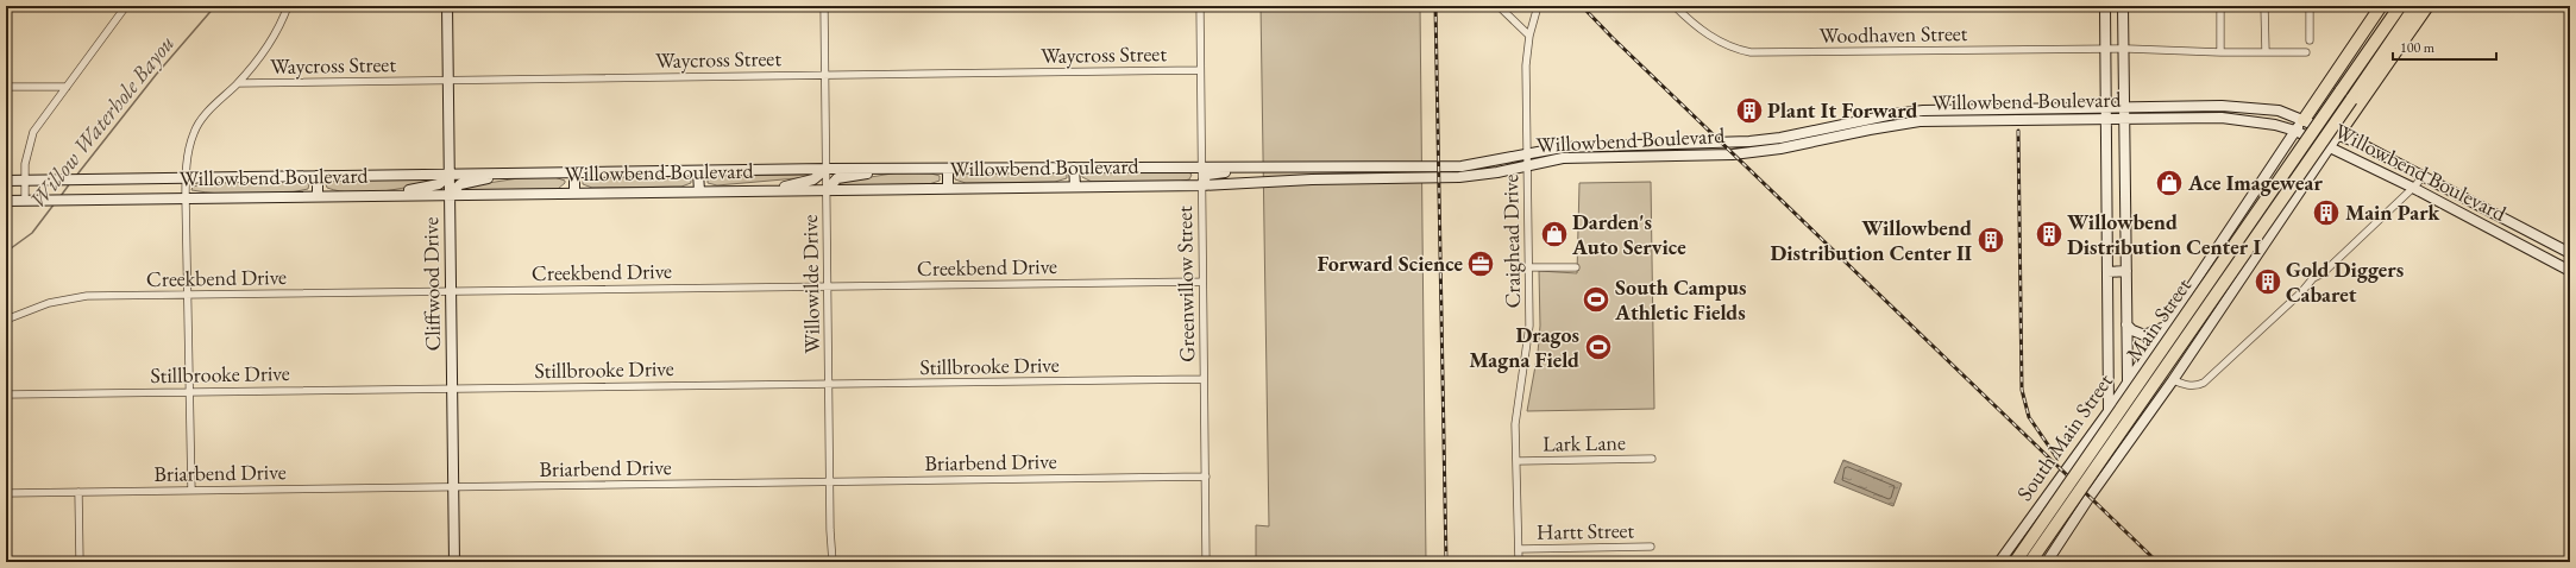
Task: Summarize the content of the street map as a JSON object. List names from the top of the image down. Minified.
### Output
{"streets":{"highway":["Main Street"],"main road":["Willowbend Boulevard","Cliffwood Drive","South Main Street"],"street":["Woodhaven Street","Waycross Street","Craighead Drive","Creekbend Drive","Willowilde Drive","Greenwillow Street","Stillbrooke Drive","Lark Lane","Briarbend Drive","Hartt Street"]},"crossings":[["Waycross Street","Cliffwood Drive"],["Waycross Street","Willowilde Drive"],["Waycross Street","Greenwillow Street"],["Willowbend Boulevard","Craighead Drive"],["Willowbend Boulevard","Cliffwood Drive"],["Willowbend Boulevard","Willowilde Drive"],["Willowbend Boulevard","Greenwillow Street"],["Willowbend Boulevard","South Main Street"],["Craighead Drive","Lark Lane"],["Craighead Drive","Hartt Street"],["Creekbend Drive","Cliffwood Drive"],["Creekbend Drive","Willowilde Drive"],["Creekbend Drive","Greenwillow Street"],["Cliffwood Drive","Stillbrooke Drive"],["Cliffwood Drive","Briarbend Drive"],["Willowilde Drive","Stillbrooke Drive"],["Willowilde Drive","Briarbend Drive"],["Greenwillow Street","Stillbrooke Drive"],["Greenwillow Street","Briarbend Drive"]],"water":["Willow Waterhole Bayou"],"places":{"building":["Plant It Forward","Main Park","Willowbend Distribution Center I","Willowbend Distribution Center II","Gold Diggers Cabaret"],"shop":["Ace Imagewear","Darden's Auto Service"],"office":["Forward Science"],"sports":["South Campus Athletic Fields","Dragos Magna Field"]},"scale_bar":"100 m"}
